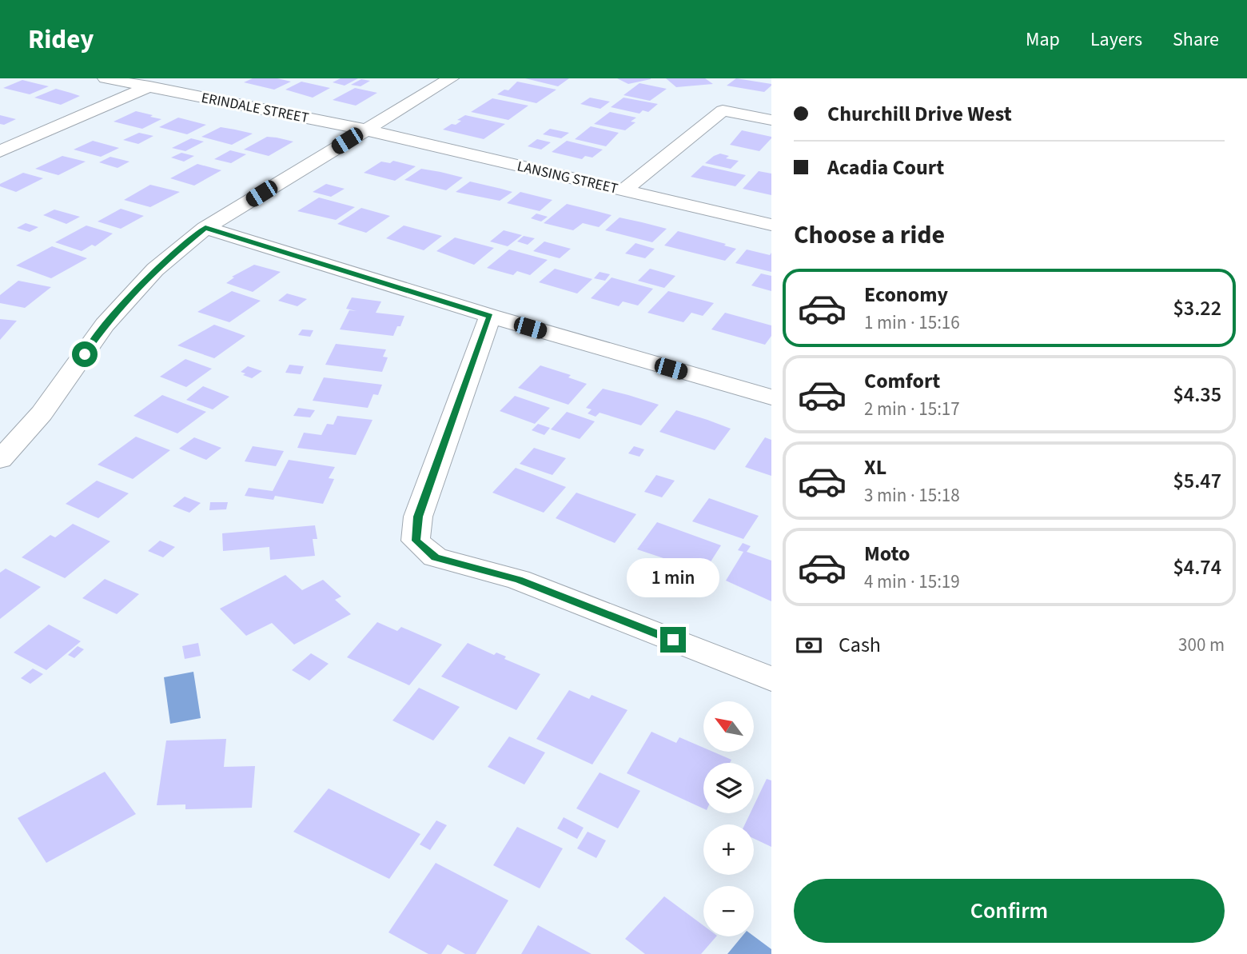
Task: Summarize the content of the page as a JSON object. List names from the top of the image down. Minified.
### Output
{"streets":{"street":["ERINDALE STREET","LANSING STREET"]},"crossings":[["ERINDALE STREET","LANSING STREET"]],"north":"top left","page":{"header":"Ridey","nav":["Map","Layers","Share"],"banner":["Churchill Drive West","Acadia Court"],"heading":"Choose a ride","list":[{"name":"Economy","note":"1 min · 15:16","value":"$3.22"},{"name":"Comfort","note":"2 min · 15:17","value":"$4.35"},{"name":"XL","note":"3 min · 15:18","value":"$5.47"},{"name":"Moto","note":"4 min · 15:19","value":"$4.74"}],"bubble":"1 min","pay":["Cash","300 m"],"map_buttons":["+","−"],"buttons":"Confirm"}}
